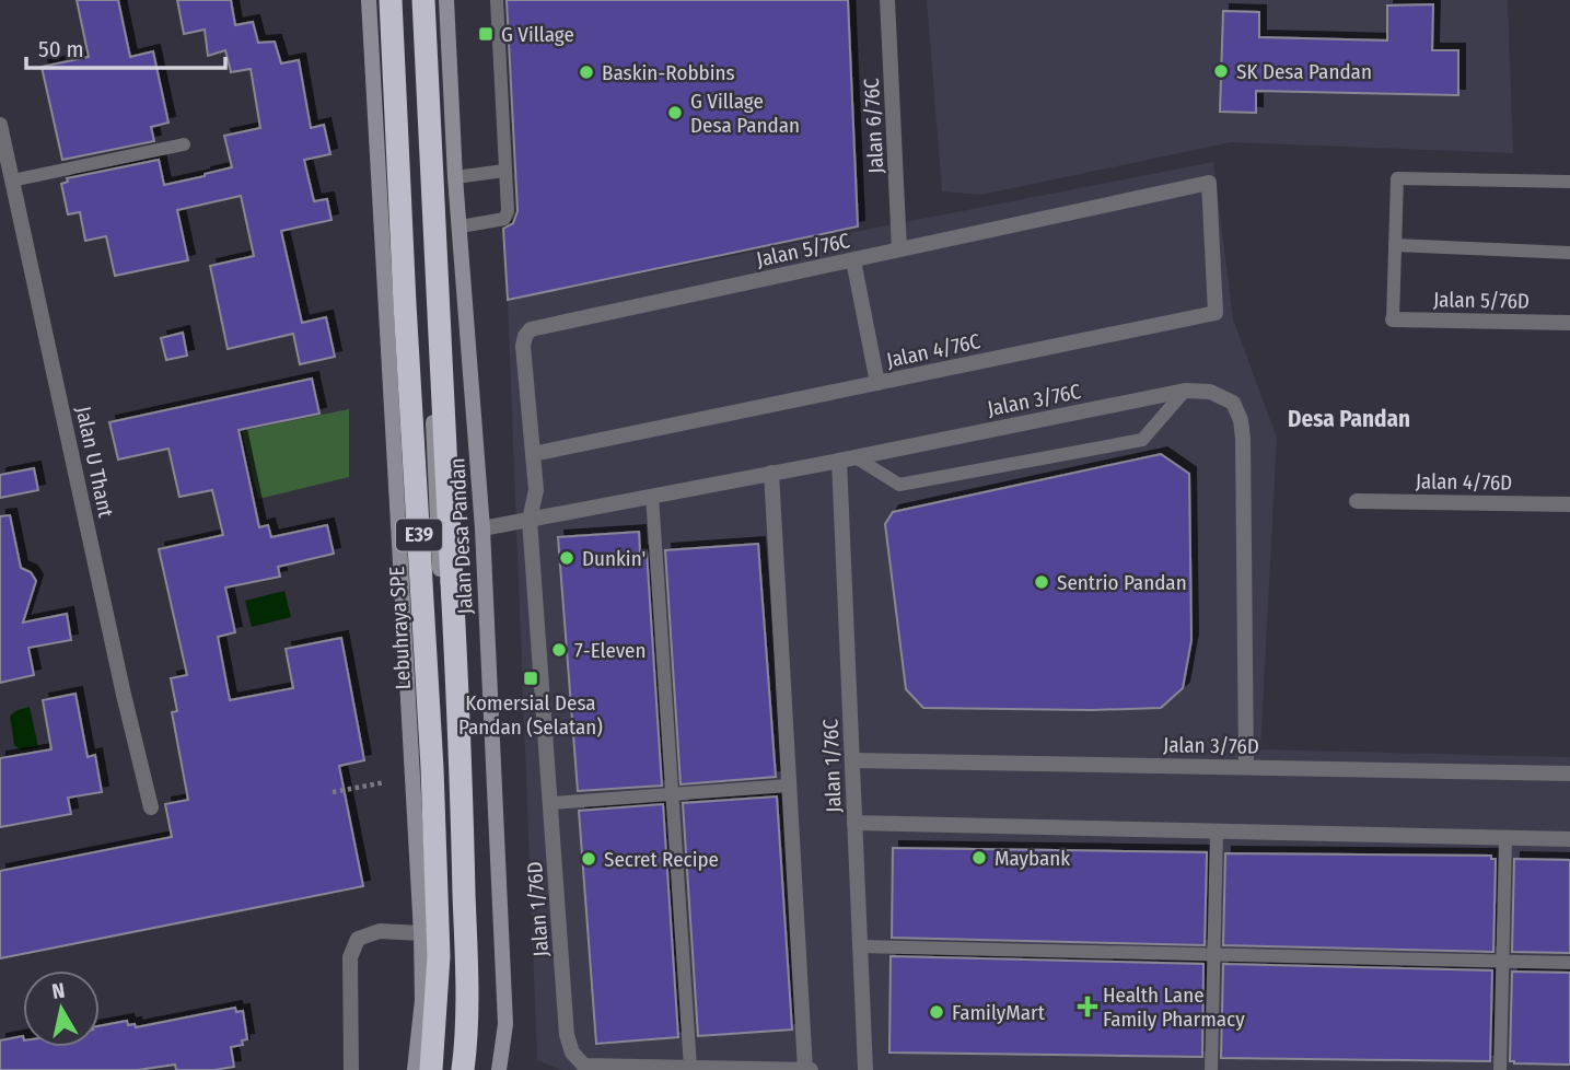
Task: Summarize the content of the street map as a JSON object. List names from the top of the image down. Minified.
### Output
{"streets":{"highway":["E39","Lebuhraya SPE"],"street":["Jalan 6/76C","Jalan 5/76C","Jalan 5/76D","Jalan 4/76C","Jalan 3/76C","Jalan U Thant","Jalan 4/76D","Jalan Desa Pandan","Jalan 3/76D","Jalan 1/76C","Jalan 1/76D"]},"crossings":[["Jalan 6/76C","Jalan 5/76C"],["Jalan 5/76C","Jalan 4/76C"],["Jalan 3/76C","Jalan Desa Pandan"],["Jalan 3/76C","Jalan 3/76D"],["Jalan 3/76C","Jalan 1/76C"],["Jalan 3/76C","Jalan 1/76D"],["E39","Jalan Desa Pandan"],["Jalan 3/76D","Jalan 1/76C"],["Jalan 1/76C","Jalan 1/76D"]],"districts":["Desa Pandan"],"places":{"transit":["G Village","Komersial Desa Pandan (Selatan)"],"other":["SK Desa Pandan","Baskin-Robbins","G Village Desa Pandan","Dunkin'","Sentrio Pandan","7-Eleven","Maybank","Secret Recipe","FamilyMart"],"health":["Health Lane Family Pharmacy"]},"scale_bar":"50 m","north":"top"}
